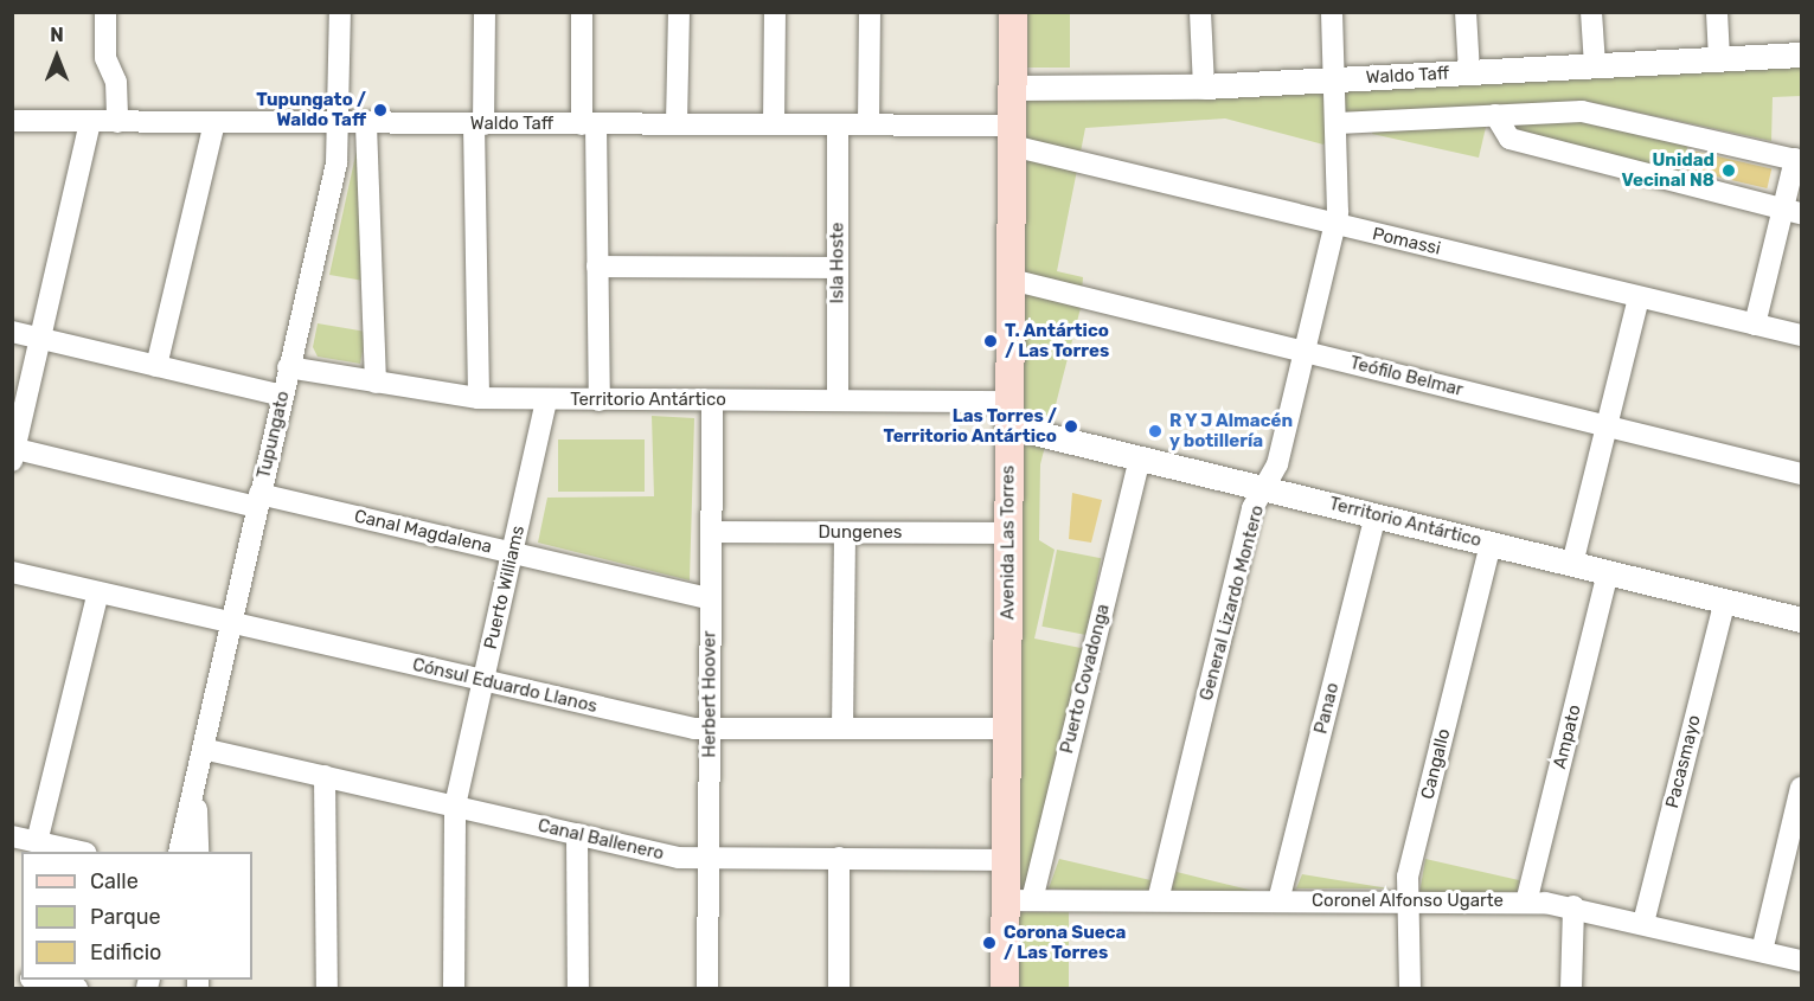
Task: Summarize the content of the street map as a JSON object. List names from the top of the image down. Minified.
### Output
{"streets":{"main road":["Avenida Las Torres"],"street":["Waldo Taff","Pomassi","Isla Hoste","Teófilo Belmar","Territorio Antártico","Tupungato","Canal Magdalena","Dungenes","Puerto Williams","General Lizardo Montero","Puerto Covadonga","Cónsul Eduardo Llanos","Herbert Hoover","Panao","Ampato","Pacasmayo","Cangallo","Canal Ballenero","Coronel Alfonso Ugarte"]},"crossings":[["Waldo Taff","Pomassi"],["Waldo Taff","Isla Hoste"],["Waldo Taff","Tupungato"],["Waldo Taff","Avenida Las Torres"],["Waldo Taff","General Lizardo Montero"],["Pomassi","Avenida Las Torres"],["Pomassi","General Lizardo Montero"],["Isla Hoste","Territorio Antártico"],["Teófilo Belmar","Avenida Las Torres"],["Teófilo Belmar","General Lizardo Montero"],["Territorio Antártico","Tupungato"],["Territorio Antártico","Avenida Las Torres"],["Territorio Antártico","Puerto Williams"],["Territorio Antártico","General Lizardo Montero"],["Territorio Antártico","Puerto Covadonga"],["Territorio Antártico","Herbert Hoover"],["Territorio Antártico","Panao"],["Territorio Antártico","Ampato"],["Territorio Antártico","Pacasmayo"],["Territorio Antártico","Cangallo"],["Tupungato","Canal Magdalena"],["Tupungato","Cónsul Eduardo Llanos"],["Tupungato","Canal Ballenero"],["Canal Magdalena","Puerto Williams"],["Canal Magdalena","Herbert Hoover"],["Dungenes","Avenida Las Torres"],["Dungenes","Herbert Hoover"],["Avenida Las Torres","Puerto Covadonga"],["Avenida Las Torres","Cónsul Eduardo Llanos"],["Avenida Las Torres","Canal Ballenero"],["Avenida Las Torres","Coronel Alfonso Ugarte"],["Puerto Williams","Cónsul Eduardo Llanos"],["Puerto Williams","Canal Ballenero"],["General Lizardo Montero","Coronel Alfonso Ugarte"],["Puerto Covadonga","Coronel Alfonso Ugarte"],["Cónsul Eduardo Llanos","Herbert Hoover"],["Herbert Hoover","Canal Ballenero"],["Panao","Coronel Alfonso Ugarte"],["Ampato","Coronel Alfonso Ugarte"],["Pacasmayo","Coronel Alfonso Ugarte"],["Cangallo","Coronel Alfonso Ugarte"]],"places":["Tupungato / Waldo Taff","Unidad Vecinal N8","T. Antártico / Las Torres","Las Torres / Territorio Antártico","R Y J Almacén y botillería","Corona Sueca / Las Torres"],"legend":["Calle","Parque","Edificio"],"north":"top"}
